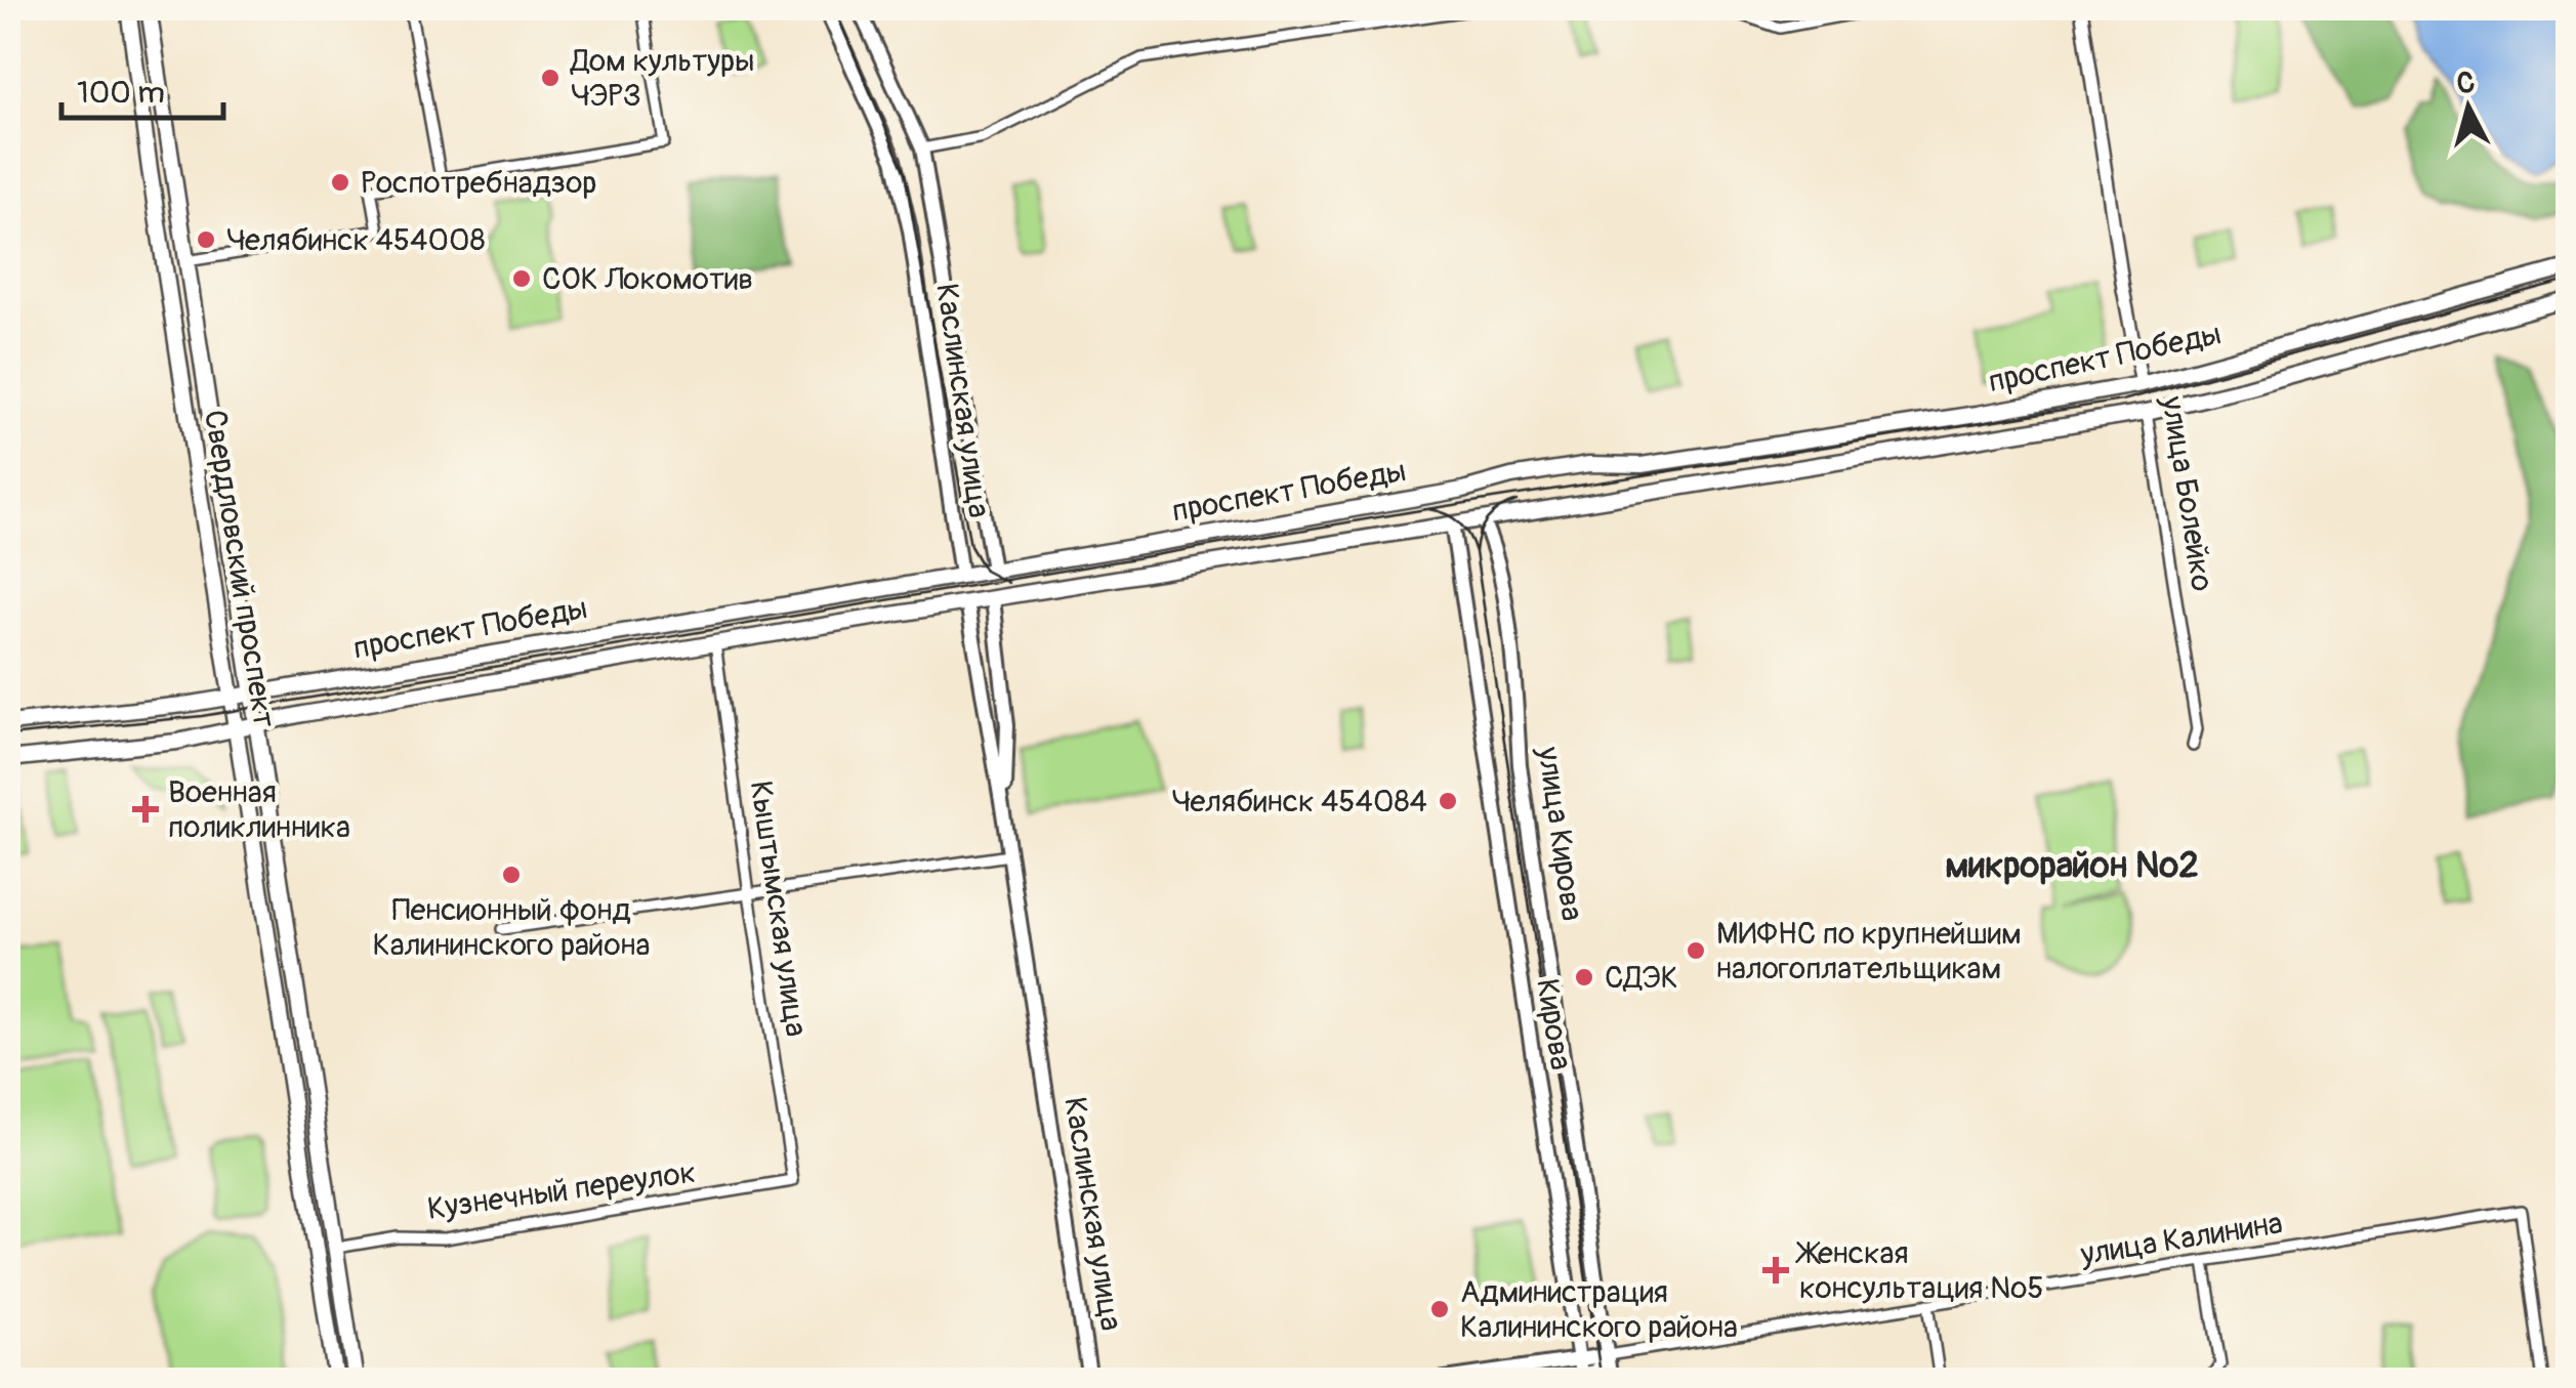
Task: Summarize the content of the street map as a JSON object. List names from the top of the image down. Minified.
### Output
{"streets":{"main road":["проспект Победы","Каслинская улица","улица Болейко","Свердловский проспект","улица Кирова","Кирова","улица Калинина"],"street":["Кыштымская улица","Кузнечный переулок"]},"crossings":[["проспект Победы","Каслинская улица"],["проспект Победы","улица Болейко"],["проспект Победы","Свердловский проспект"],["проспект Победы","улица Кирова"],["проспект Победы","Кыштымская улица"],["проспект Победы","Кирова"],["Свердловский проспект","Кузнечный переулок"],["улица Кирова","улица Калинина"],["Кыштымская улица","Кузнечный переулок"],["Кирова","улица Калинина"]],"districts":["микрорайон №2"],"places":{"other":["Дом культуры ЧЭРЗ","Роспотребнадзор","Челябинск 454008","СОК Локомотив","Челябинск 454084","Пенсионный фонд Калининского района","МИФНС по крупнейшим налогоплательщикам","СДЭК","Администрация Калининского района"],"health":["Военная поликлинника","Женская консультация №5"]},"scale_bar":"100 m","north":"top"}
